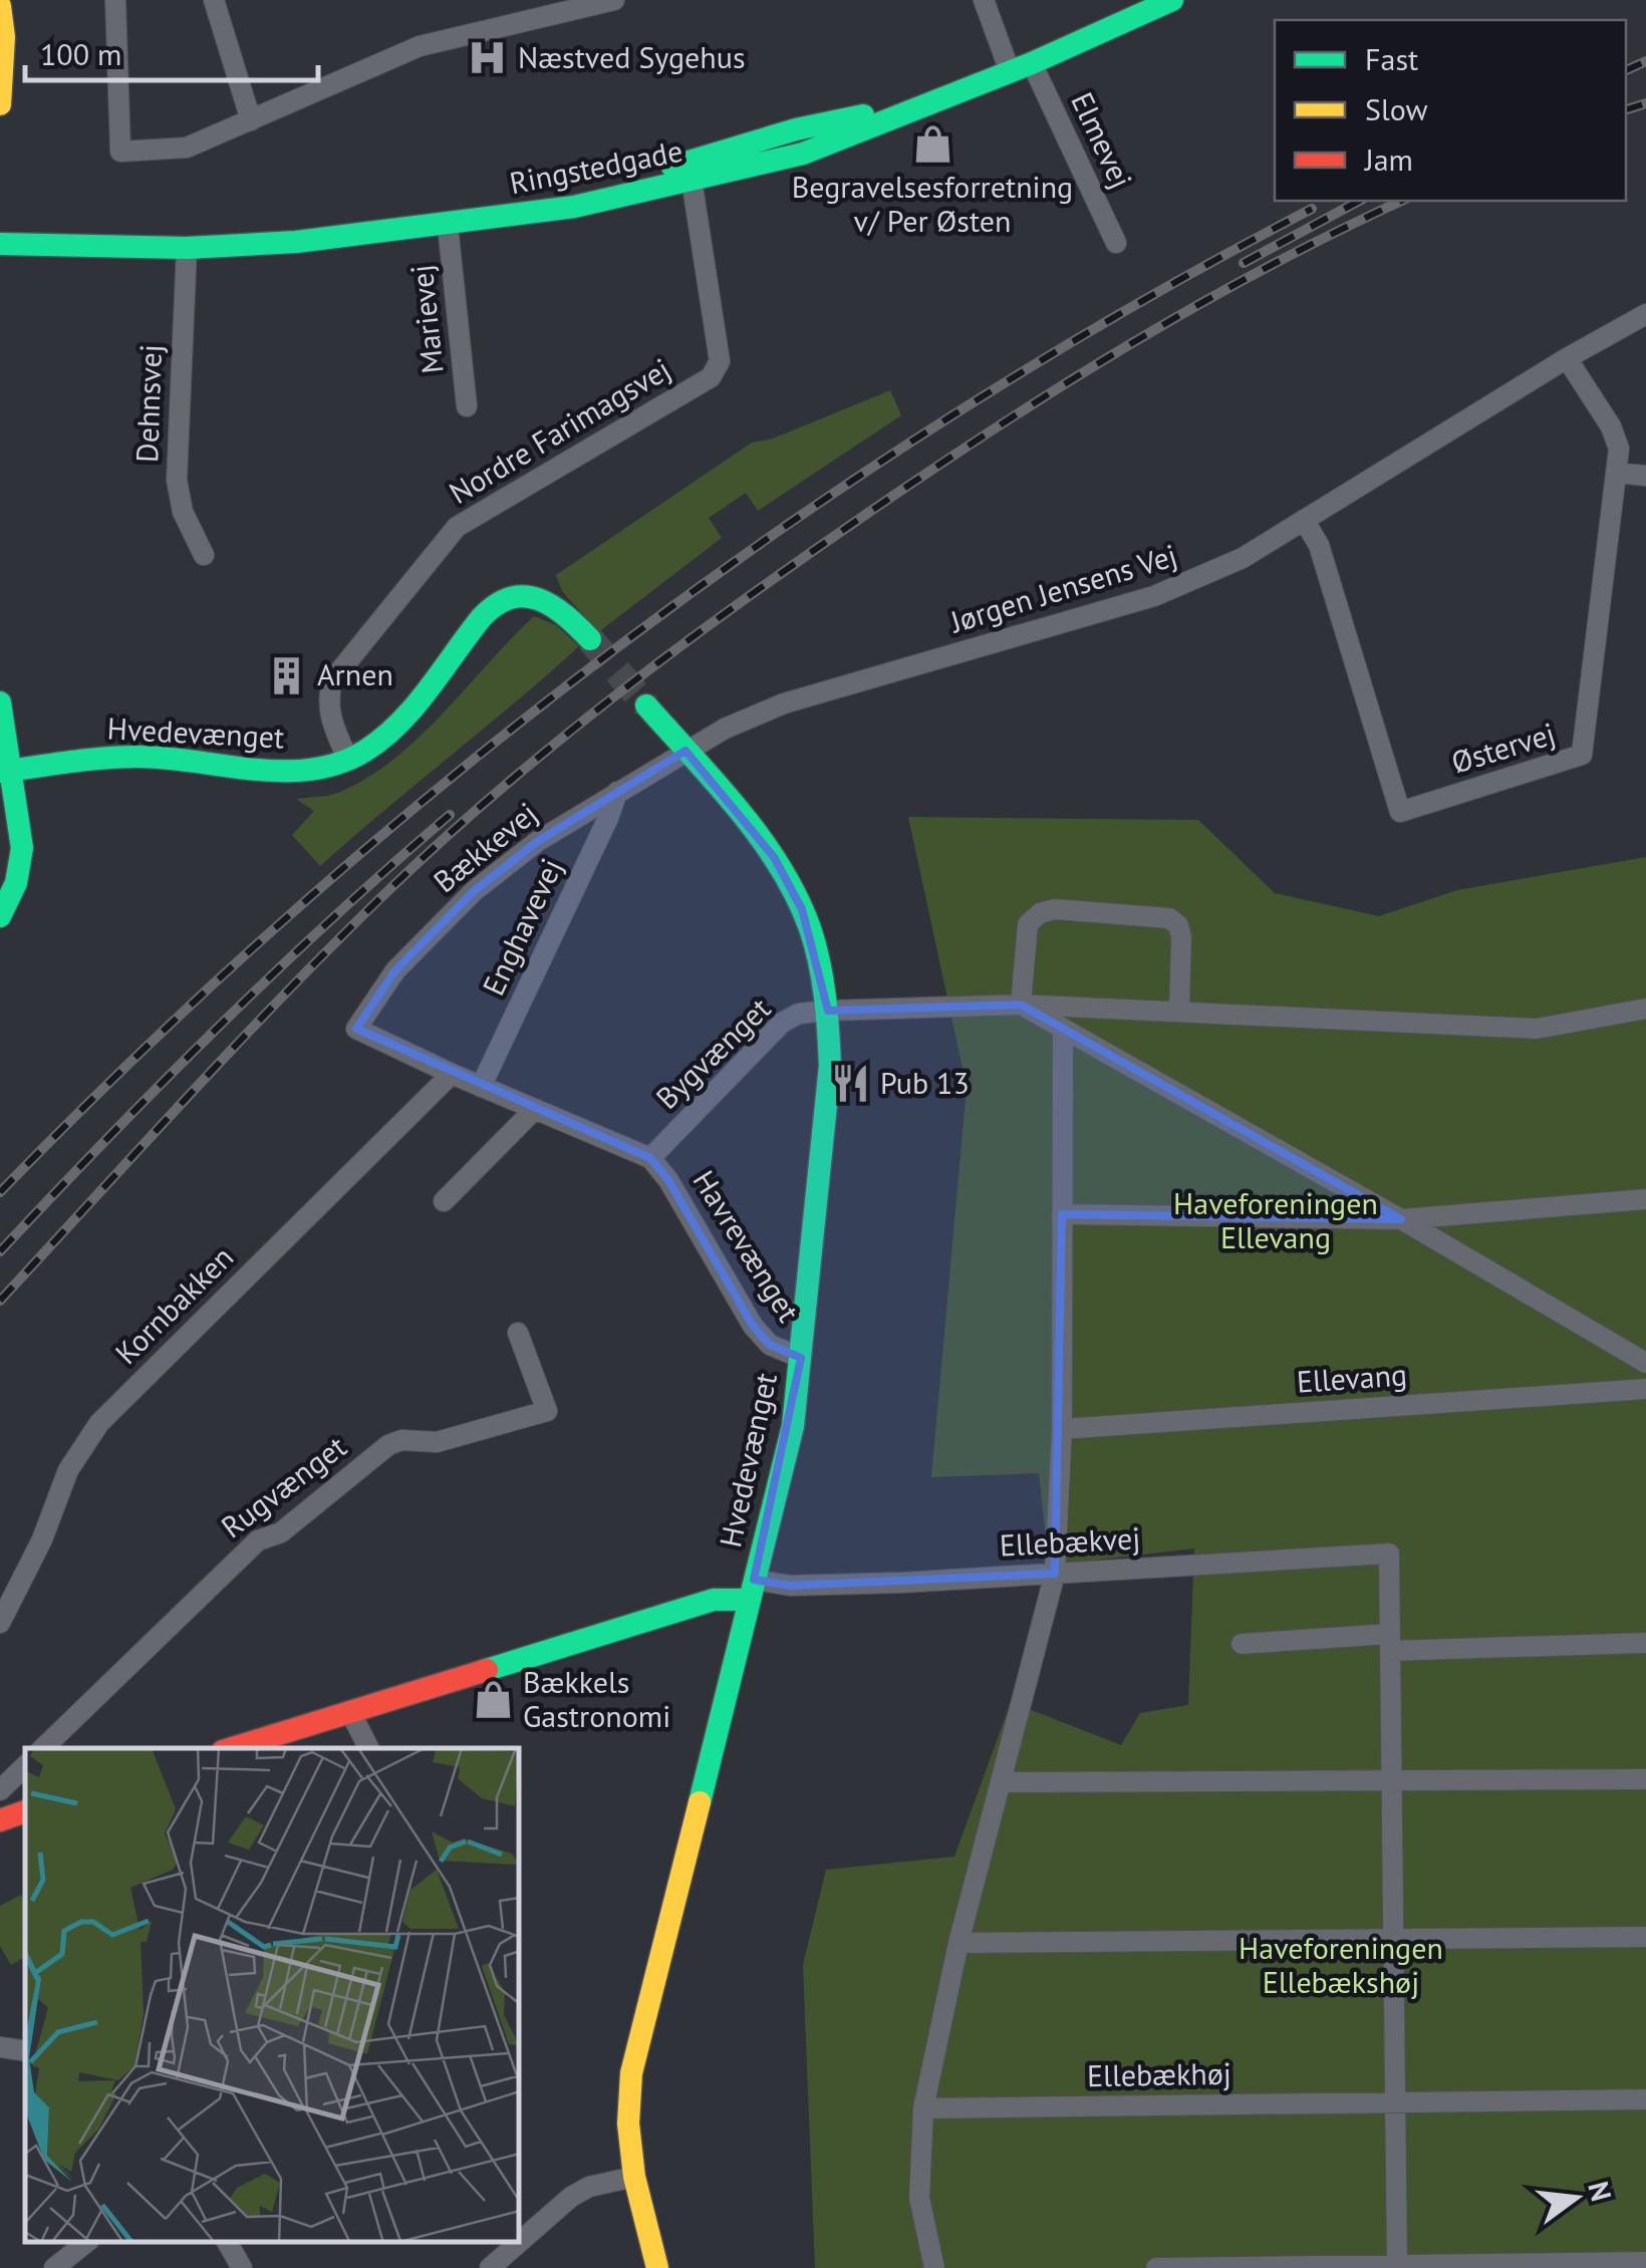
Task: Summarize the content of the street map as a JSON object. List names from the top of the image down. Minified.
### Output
{"streets":{"street":["Elmevej","Ringstedgade","Marievej","Dehnsvej","Nordre Farimagsvej","Jørgen Jensens Vej","Hvedevænget","Østervej","Bækkevej","Enghavevej","Bygvænget","Havrevænget","Kornbakken","Ellevang","Rugvænget","Ellebækvej","Ellebækhøj"]},"crossings":[["Elmevej","Ringstedgade"],["Ringstedgade","Marievej"],["Ringstedgade","Dehnsvej"],["Ringstedgade","Nordre Farimagsvej"],["Nordre Farimagsvej","Hvedevænget"],["Jørgen Jensens Vej","Hvedevænget"],["Jørgen Jensens Vej","Østervej"],["Jørgen Jensens Vej","Bækkevej"],["Hvedevænget","Bækkevej"],["Hvedevænget","Bygvænget"],["Hvedevænget","Havrevænget"],["Hvedevænget","Ellebækvej"],["Bækkevej","Enghavevej"],["Bækkevej","Havrevænget"],["Enghavevej","Havrevænget"],["Bygvænget","Havrevænget"],["Havrevænget","Kornbakken"]],"parks":["Haveforeningen Ellevang","Haveforeningen Ellebækshøj"],"places":{"hospital":["Næstved Sygehus"],"shop":["Begravelsesforretning v/ Per Østen","Bækkels Gastronomi"],"building":["Arnen"],"restaurant":["Pub 13"]},"legend":["Fast","Slow","Jam"],"scale_bar":"100 m","north":"right"}
